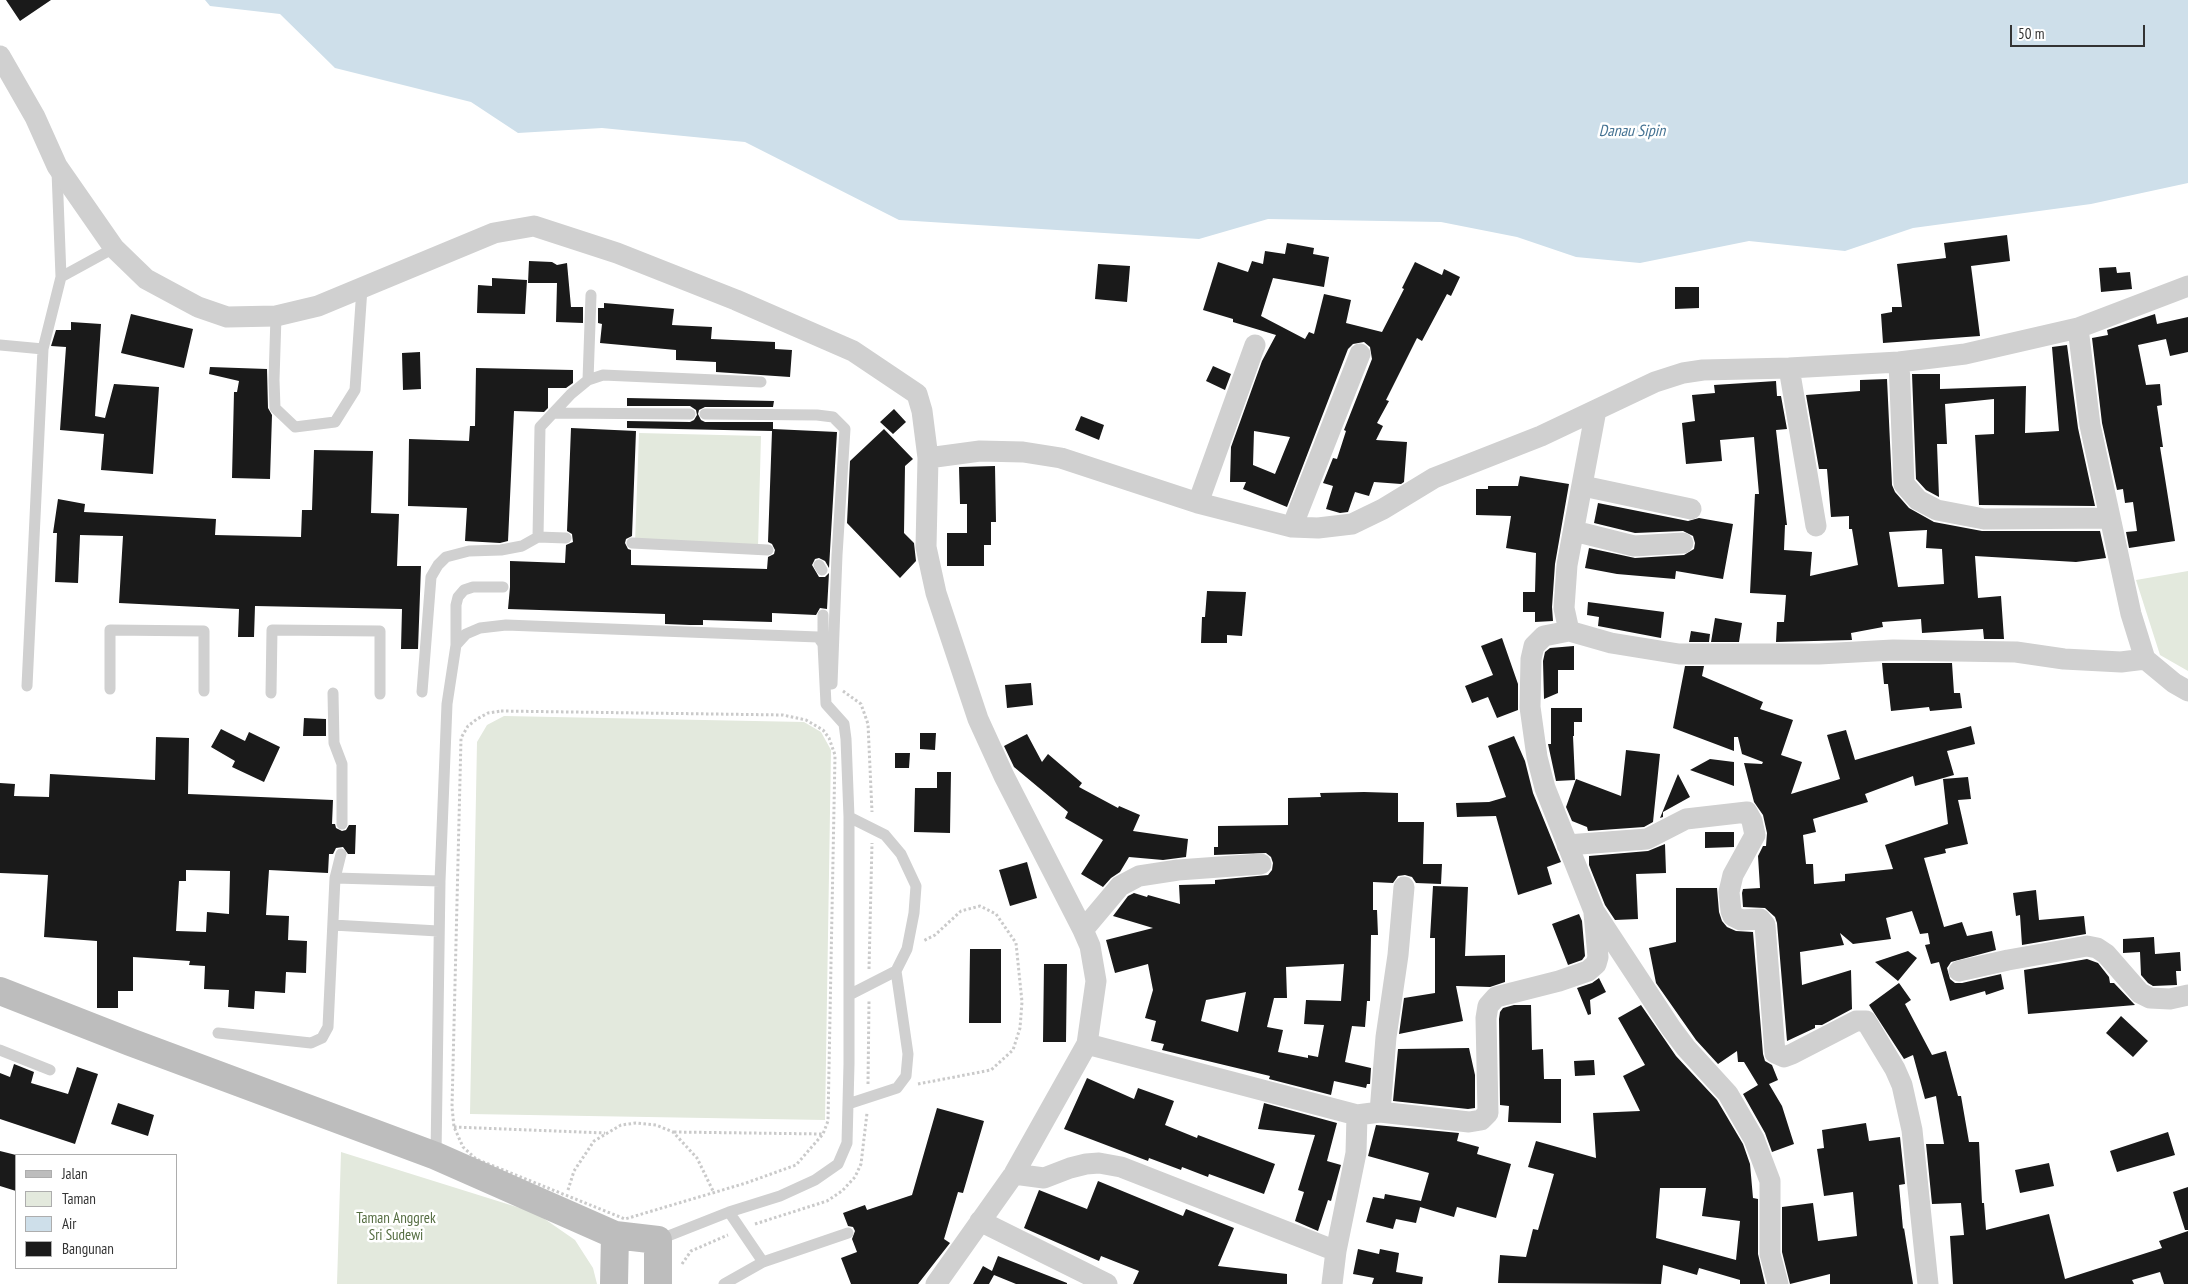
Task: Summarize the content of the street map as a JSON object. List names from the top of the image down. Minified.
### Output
{"water":["Danau Sipin"],"parks":["Taman Anggrek Sri Sudewi"],"legend":["Jalan","Taman","Air","Bangunan"],"scale_bar":"50 m"}
